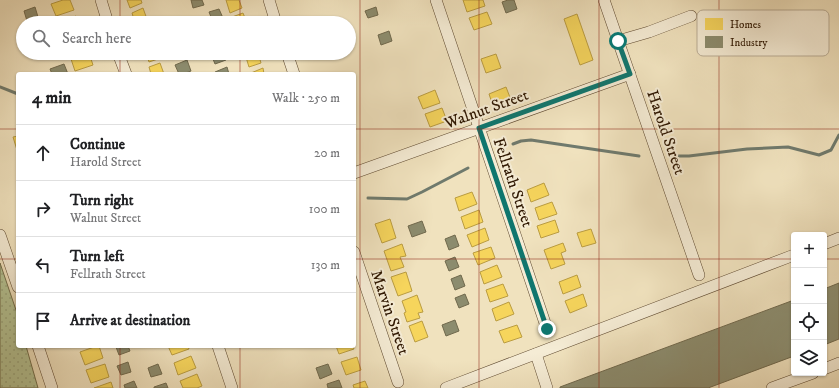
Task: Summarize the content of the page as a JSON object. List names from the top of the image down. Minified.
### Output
{"streets":{"street":["Walnut Street","Harold Street","Fellrath Street","Marvin Street"]},"crossings":[["Walnut Street","Harold Street"],["Walnut Street","Fellrath Street"]],"legend":["Homes","Industry"],"page":{"search":"Search here","heading":["4 min","Walk · 250 m"],"list":[["Continue","Harold Street","20 m"],["Turn right","Walnut Street","100 m"],["Turn left","Fellrath Street","130 m"],"Arrive at destination"],"map_buttons":["+","−"]}}
